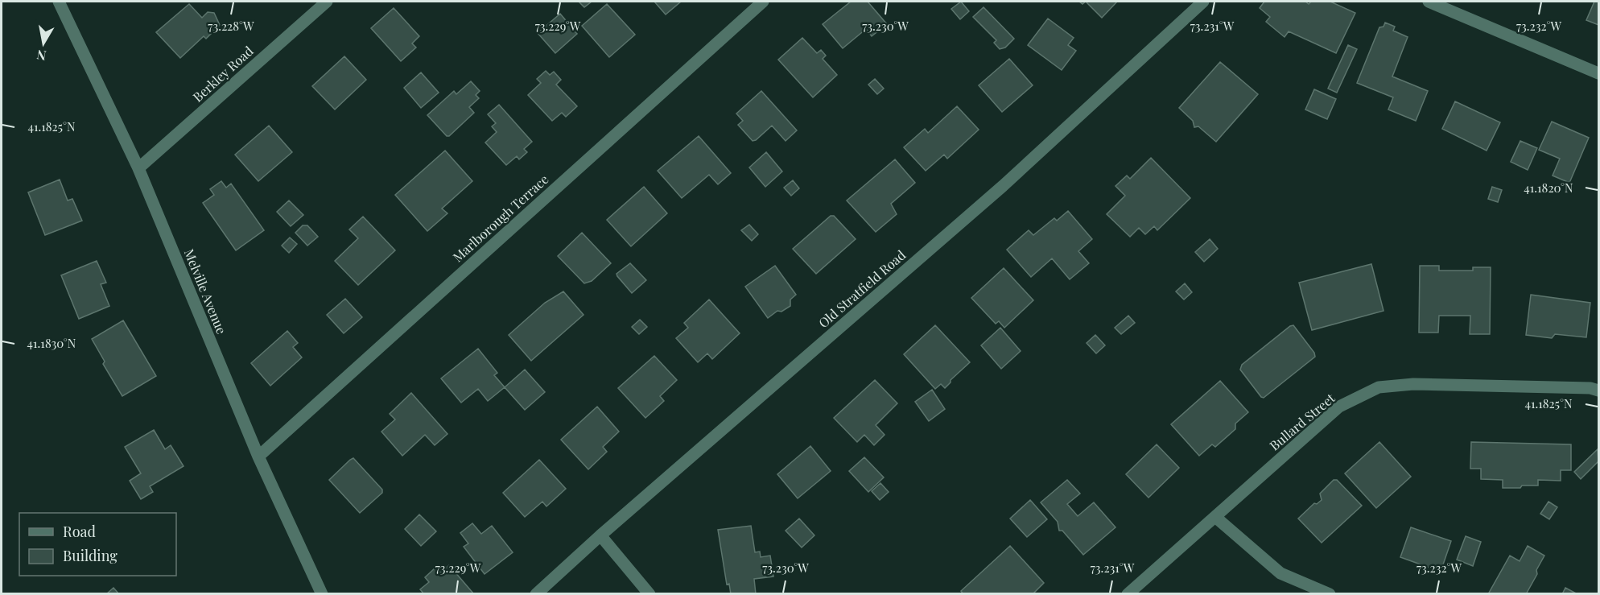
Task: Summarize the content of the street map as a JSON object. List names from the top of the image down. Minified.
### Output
{"streets":{"street":["Berkley Road","Marlborough Terrace","Old Stratfield Road","Melville Avenue","Bullard Street"]},"crossings":[["Berkley Road","Melville Avenue"],["Marlborough Terrace","Melville Avenue"]],"legend":["Road","Building"],"north":"bottom","coordinates":["73.228°W","73.229°W","73.230°W","73.231°W","73.232°W","41.1825°N","41.1820°N","41.1830°N"]}
